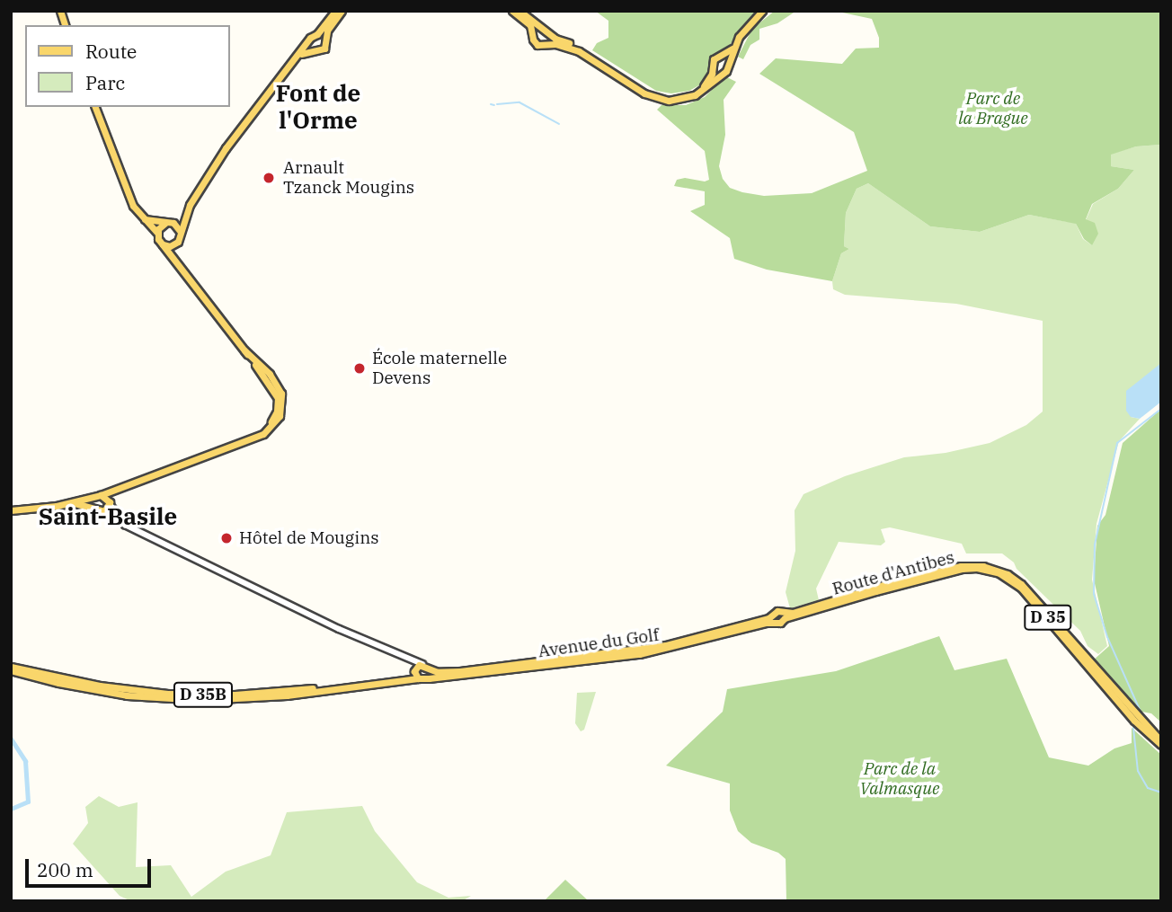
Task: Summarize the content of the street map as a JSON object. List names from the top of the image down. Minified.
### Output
{"streets":{"main road":["Route d'Antibes","D 35","Avenue du Golf","D 35B"]},"crossings":[["Route d'Antibes","Avenue du Golf"],["Avenue du Golf","D 35B"]],"districts":["Font de l'Orme","Saint-Basile"],"parks":["Parc de la Brague","Parc de la Valmasque"],"places":["Arnault Tzanck Mougins","École maternelle Devens","Hôtel de Mougins"],"legend":["Route","Parc"],"scale_bar":"200 m"}
